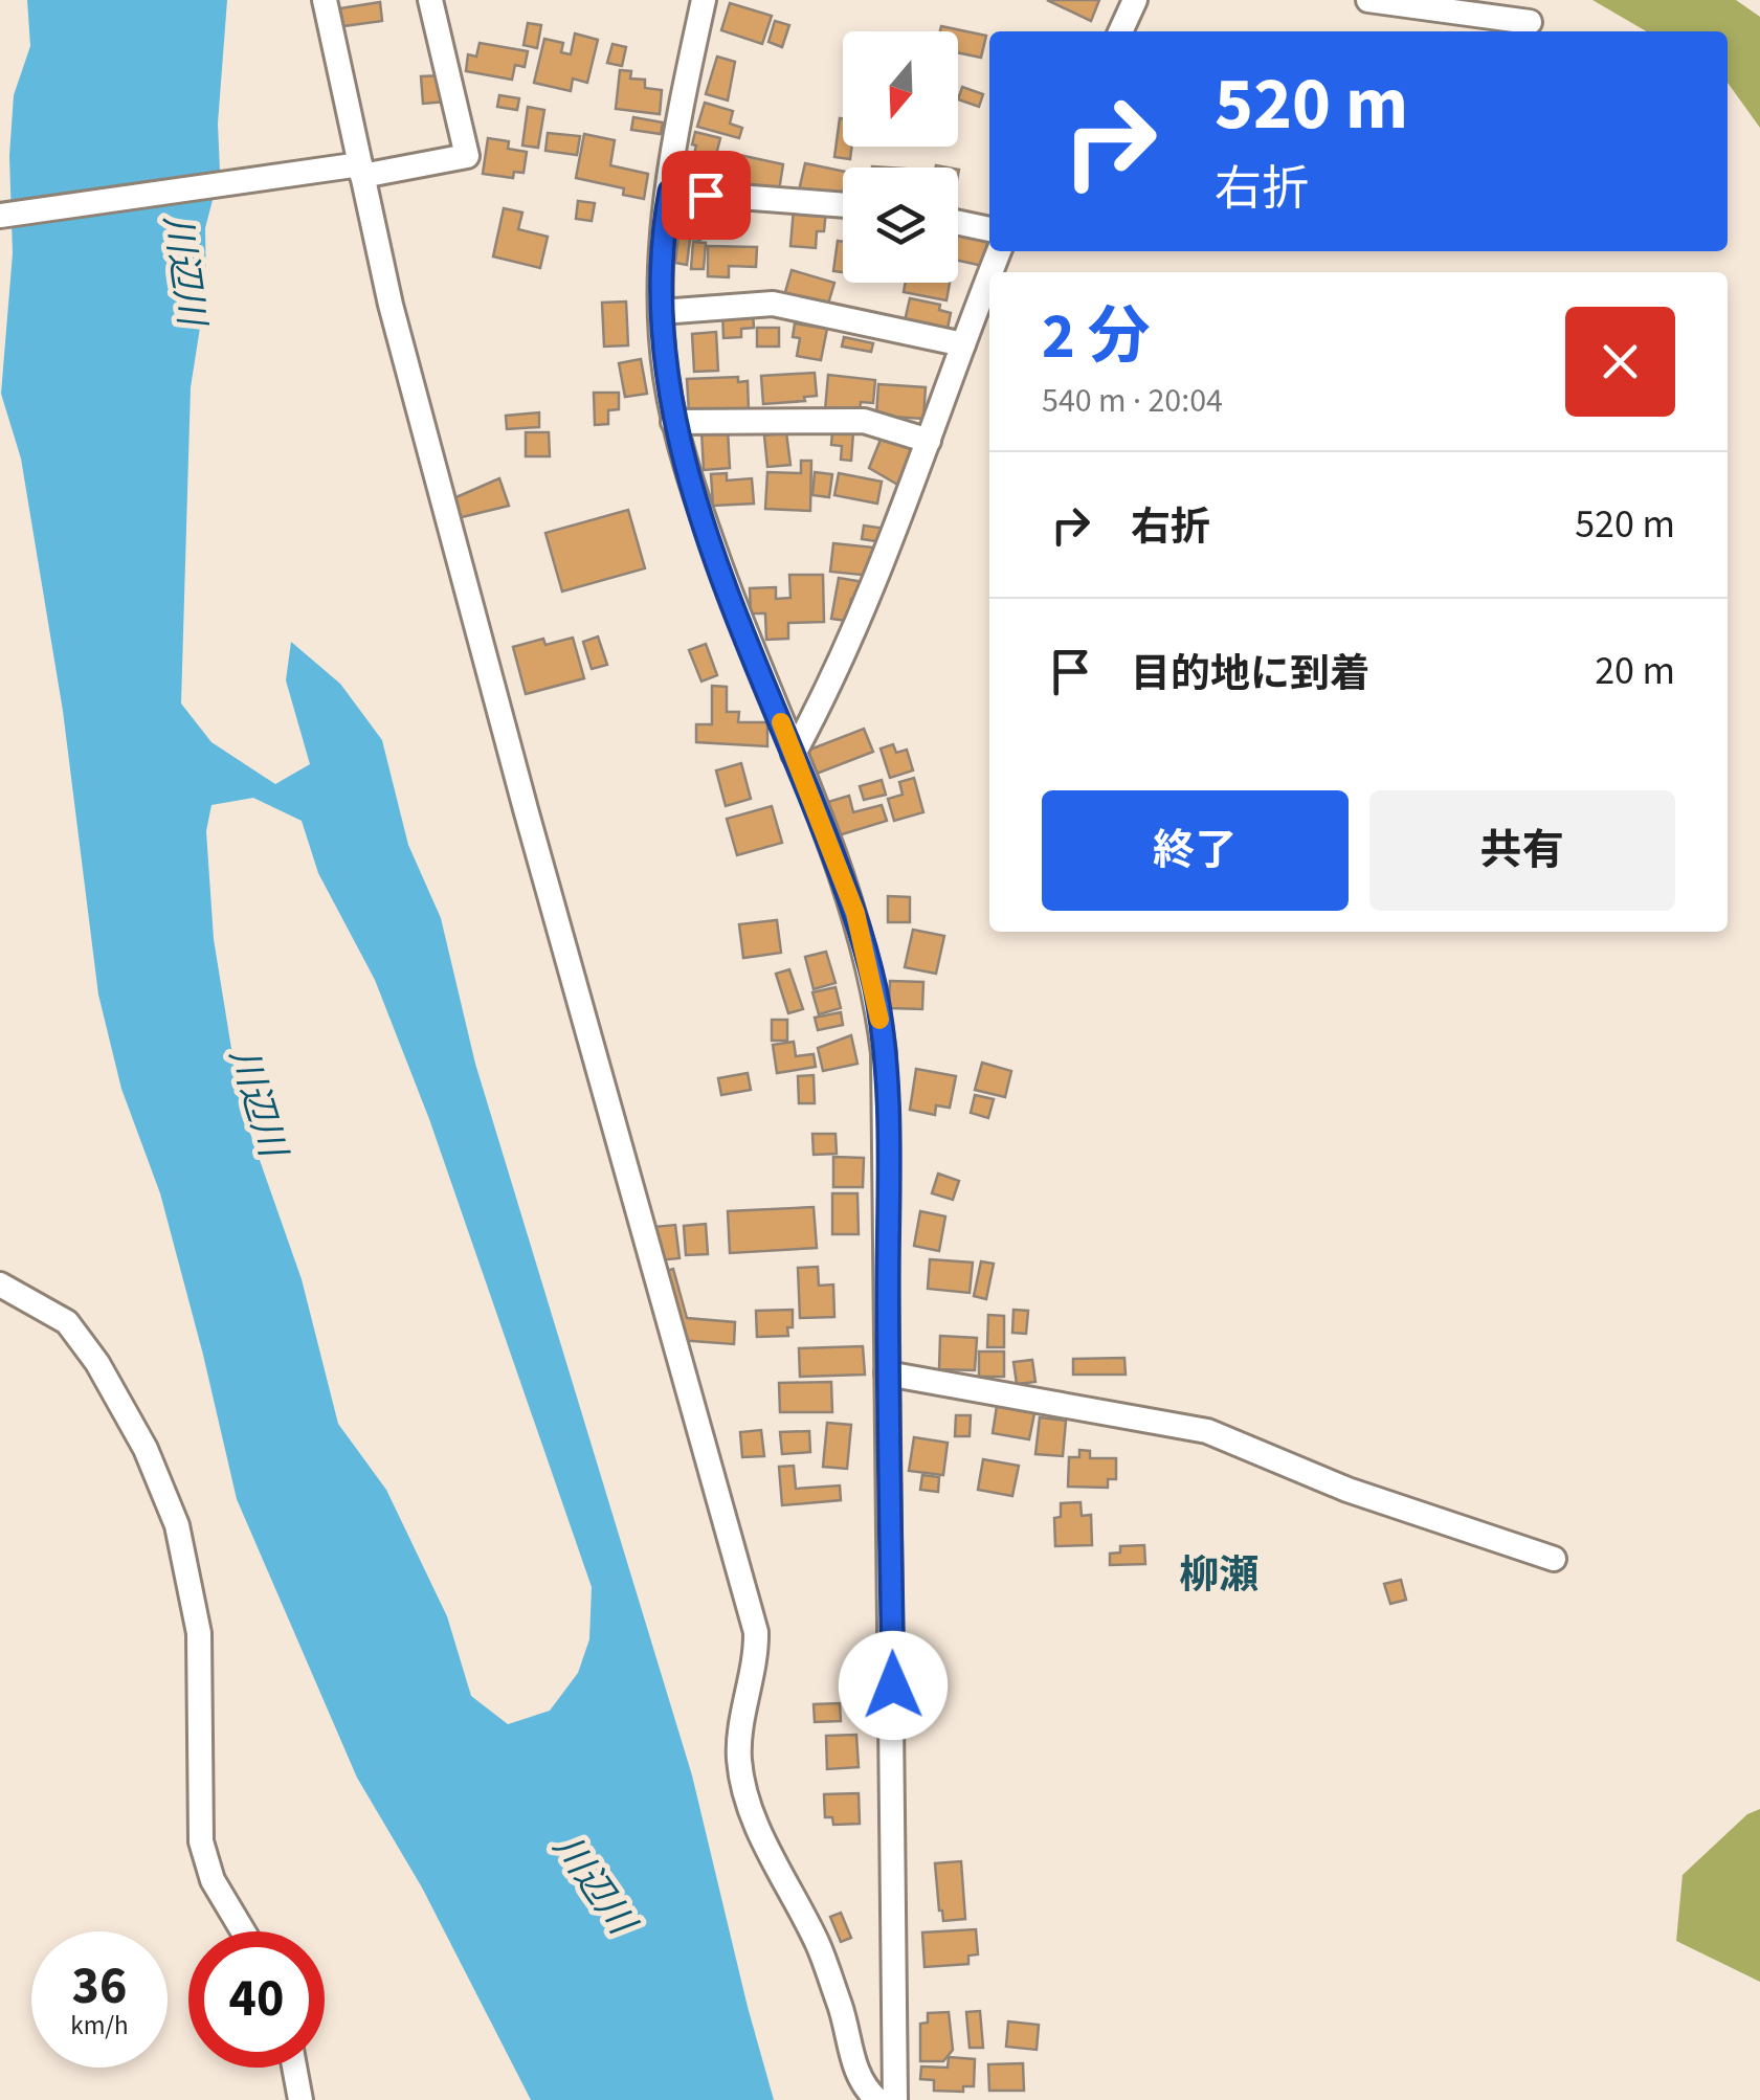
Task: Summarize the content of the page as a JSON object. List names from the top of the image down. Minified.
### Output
{"districts":["柳瀬"],"water":["川辺川"],"north":"bottom","page":{"turn":["520 m","右折"],"heading":["2 分","540 m · 20:04"],"list":[{"name":"右折","value":"520 m"},{"name":"目的地に到着","value":"20 m"}],"buttons":["終了","共有"],"speed":"36 km/h","limit":"40"}}
